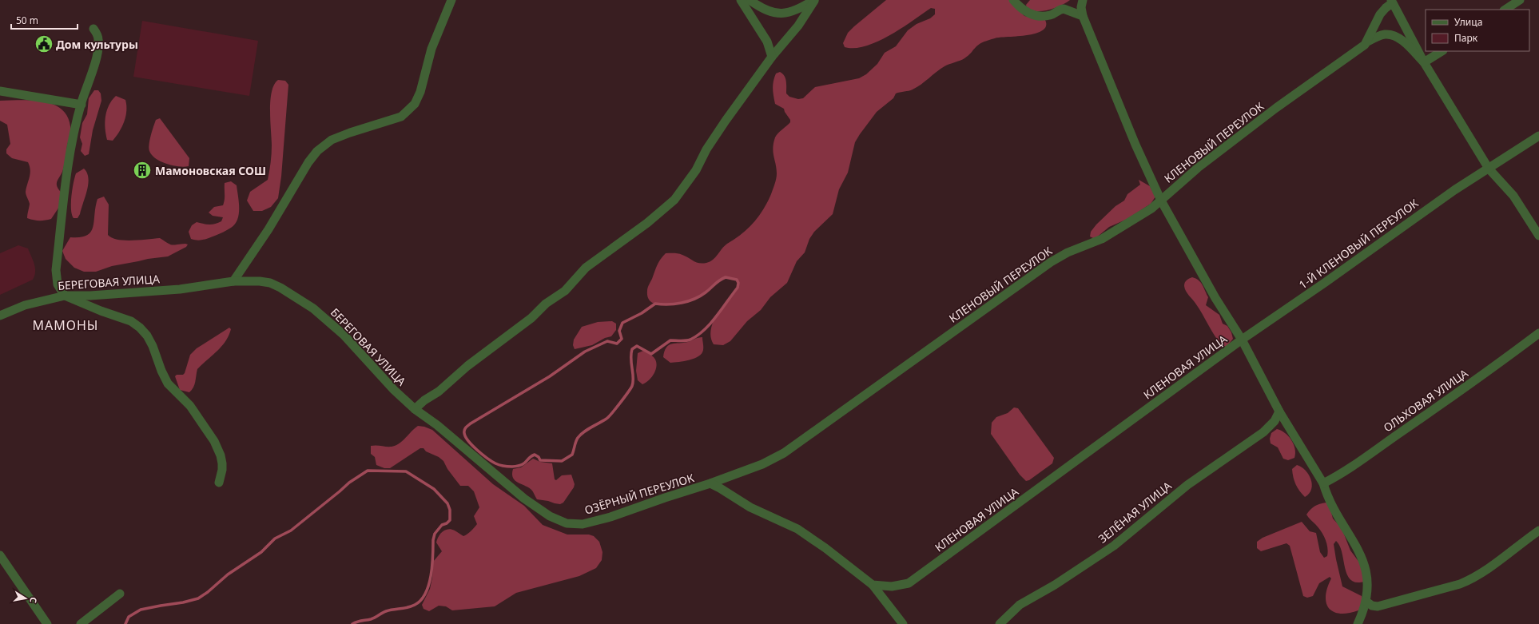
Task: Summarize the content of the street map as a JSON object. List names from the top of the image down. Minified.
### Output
{"streets":{"street":["КЛЕНОВЫЙ ПЕРЕУЛОК","1-Й КЛЕНОВЫЙ ПЕРЕУЛОК","БЕРЕГОВАЯ УЛИЦА","КЛЕНОВАЯ УЛИЦА","ОЛЬХОВАЯ УЛИЦА","ОЗЁРНЫЙ ПЕРЕУЛОК","ЗЕЛЁНАЯ УЛИЦА"]},"crossings":[["КЛЕНОВЫЙ ПЕРЕУЛОК","ОЗЁРНЫЙ ПЕРЕУЛОК"],["1-Й КЛЕНОВЫЙ ПЕРЕУЛОК","КЛЕНОВАЯ УЛИЦА"],["БЕРЕГОВАЯ УЛИЦА","ОЗЁРНЫЙ ПЕРЕУЛОК"]],"districts":["МАМОНЫ"],"places":{"public building":["Дом культуры"],"building":["Мамоновская СОШ"]},"legend":["Улица","Парк"],"scale_bar":"50 m","north":"right"}
